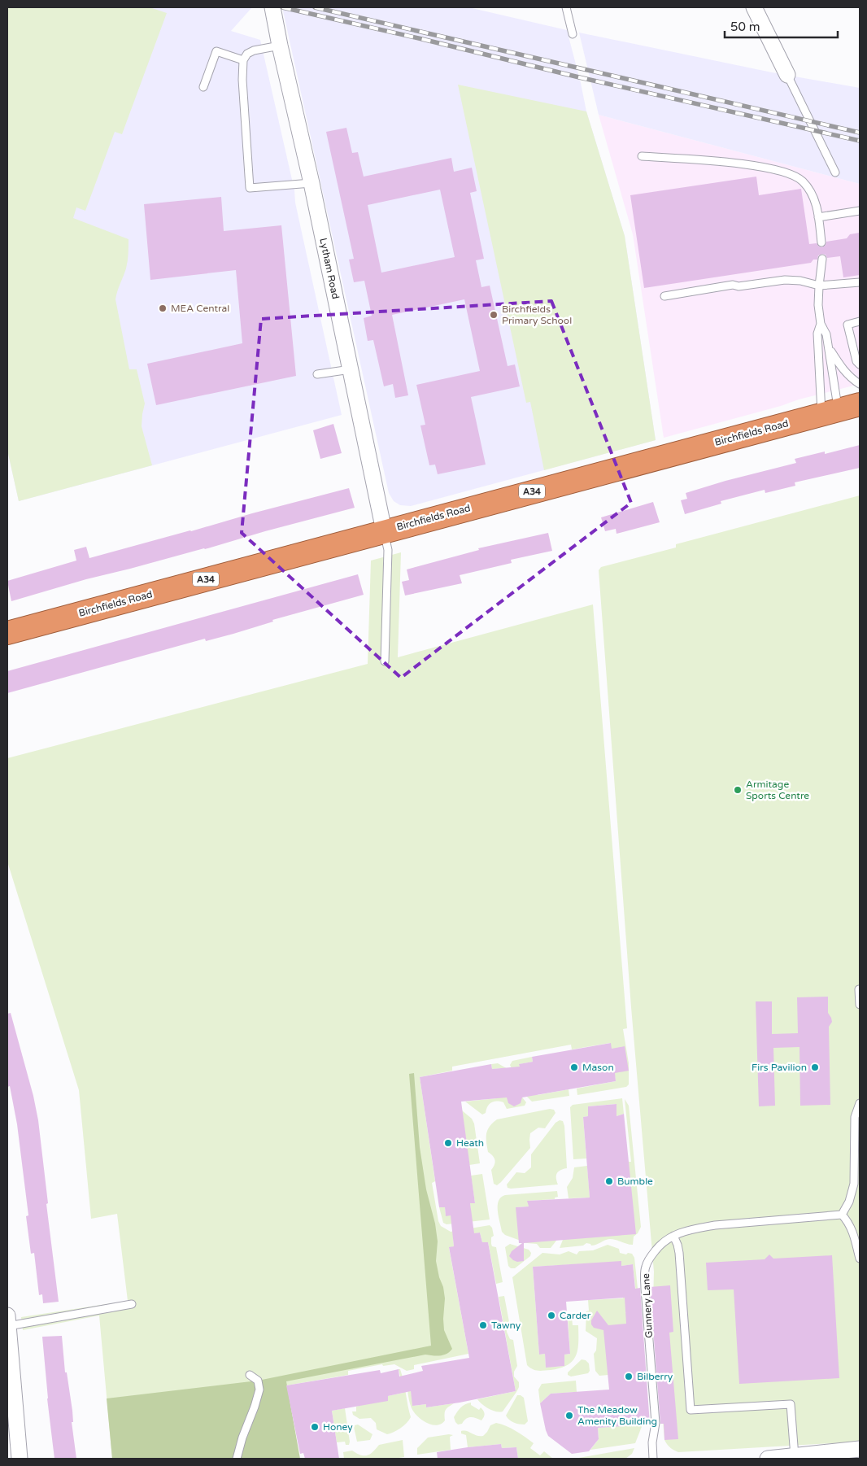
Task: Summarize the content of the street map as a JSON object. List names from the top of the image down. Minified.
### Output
{"streets":{"highway":["Birchfields Road","A34"],"street":["Lytham Road"],"lane":["Gunnery Lane"]},"crossings":[["Lytham Road","Birchfields Road"]],"places":["MEA Central","Birchfields Primary School","Armitage Sports Centre","Mason","Firs Pavilion","Heath","Bumble","Carder","Tawny","Bilberry","The Meadow Amenity Building","Honey"],"scale_bar":"50 m"}
